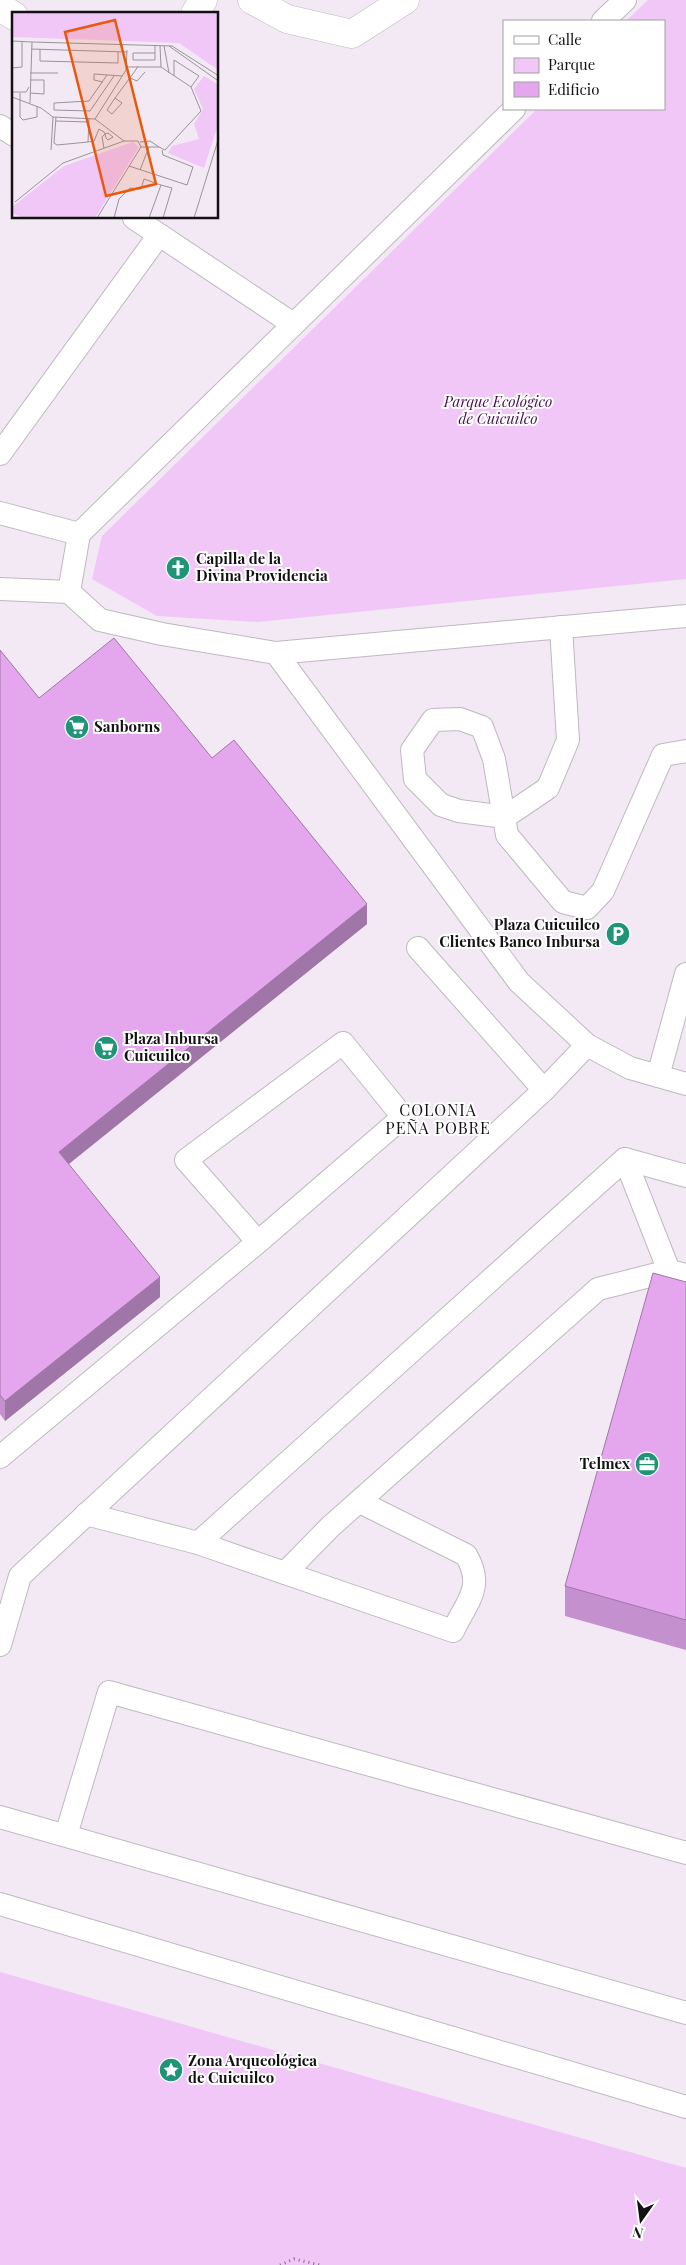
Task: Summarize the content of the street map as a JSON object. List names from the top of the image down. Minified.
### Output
{"districts":["COLONIA PEÑA POBRE"],"parks":["Parque Ecológico de Cuicuilco"],"places":{"church":["Capilla de la Divina Providencia"],"supermarket":["Sanborns","Plaza Inbursa Cuicuilco"],"parking":["Plaza Cuicuilco Clientes Banco Inbursa"],"office":["Telmex"],"place":["Zona Arqueológica de Cuicuilco"]},"legend":["Calle","Parque","Edificio"],"north":"bottom"}
